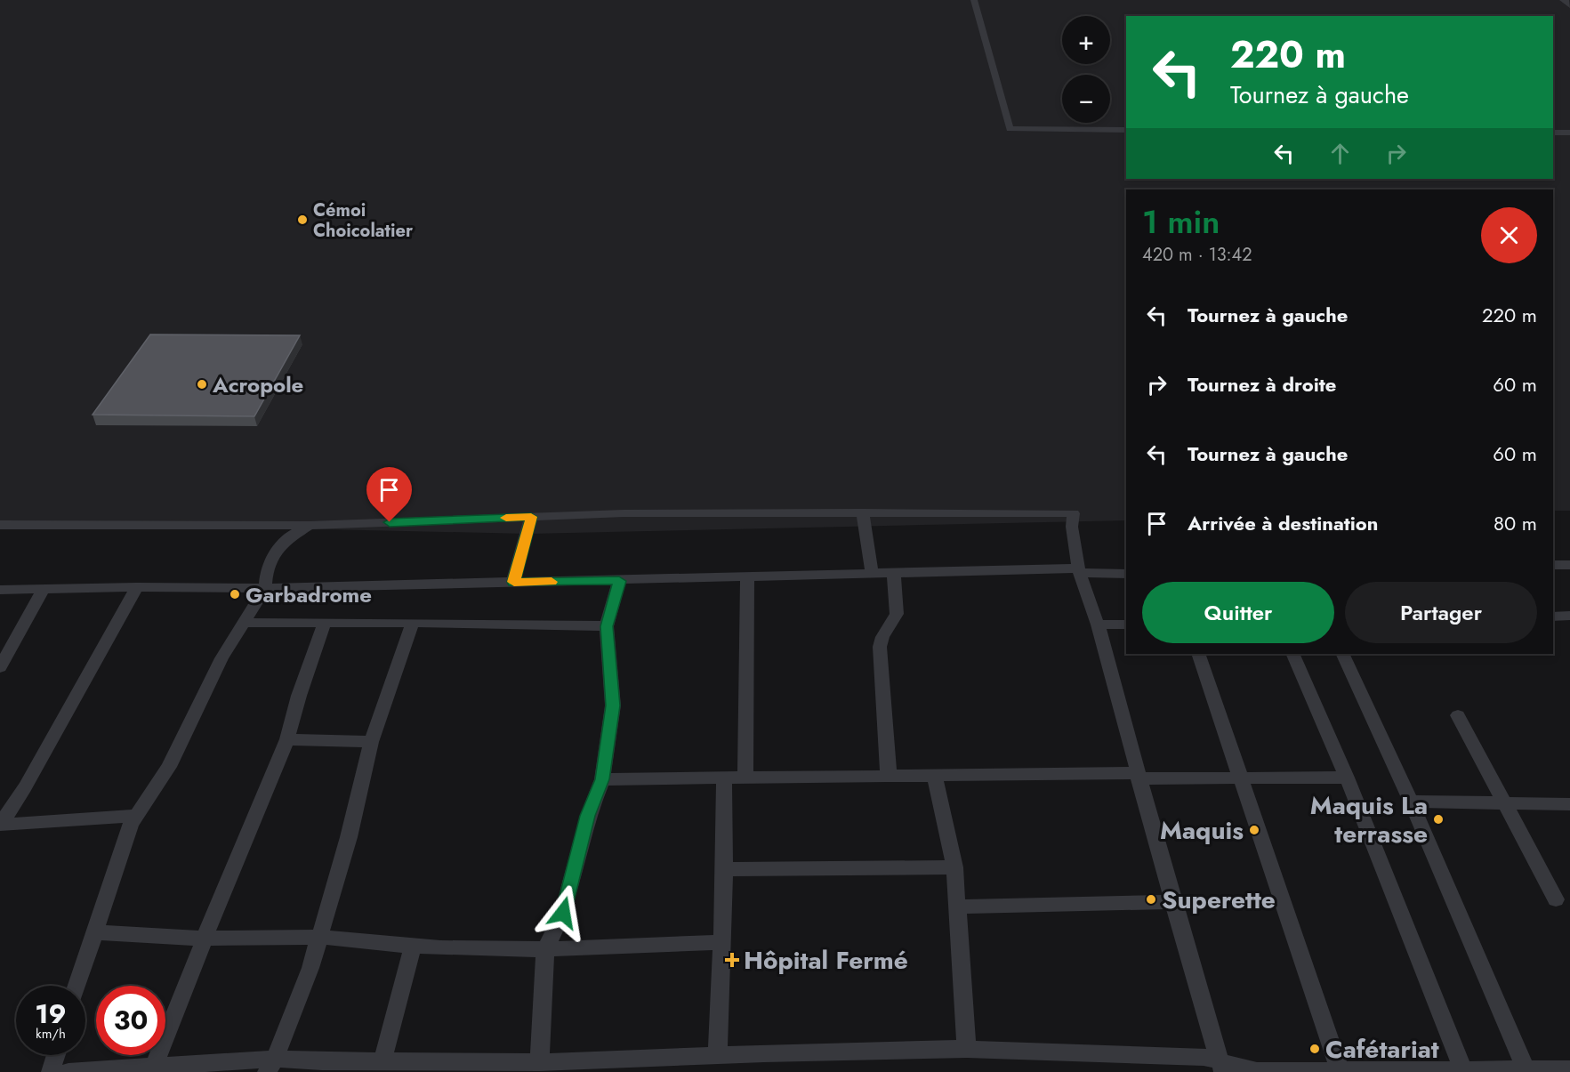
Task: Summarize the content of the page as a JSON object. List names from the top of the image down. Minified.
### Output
{"places":{"other":["Cémoi Choicolatier","Acropole","Garbadrome","Maquis La terrasse","Maquis","Superette","Cafétariat"],"health":["Hôpital Fermé"]},"page":{"map_buttons":["+","−"],"turn":["220 m","Tournez à gauche"],"heading":["1 min","420 m · 13:42"],"list":[{"name":"Tournez à gauche","value":"220 m"},{"name":"Tournez à droite","value":"60 m"},{"name":"Tournez à gauche","value":"60 m"},{"name":"Arrivée à destination","value":"80 m"}],"buttons":["Quitter","Partager"],"speed":"19 km/h","limit":"30"}}
